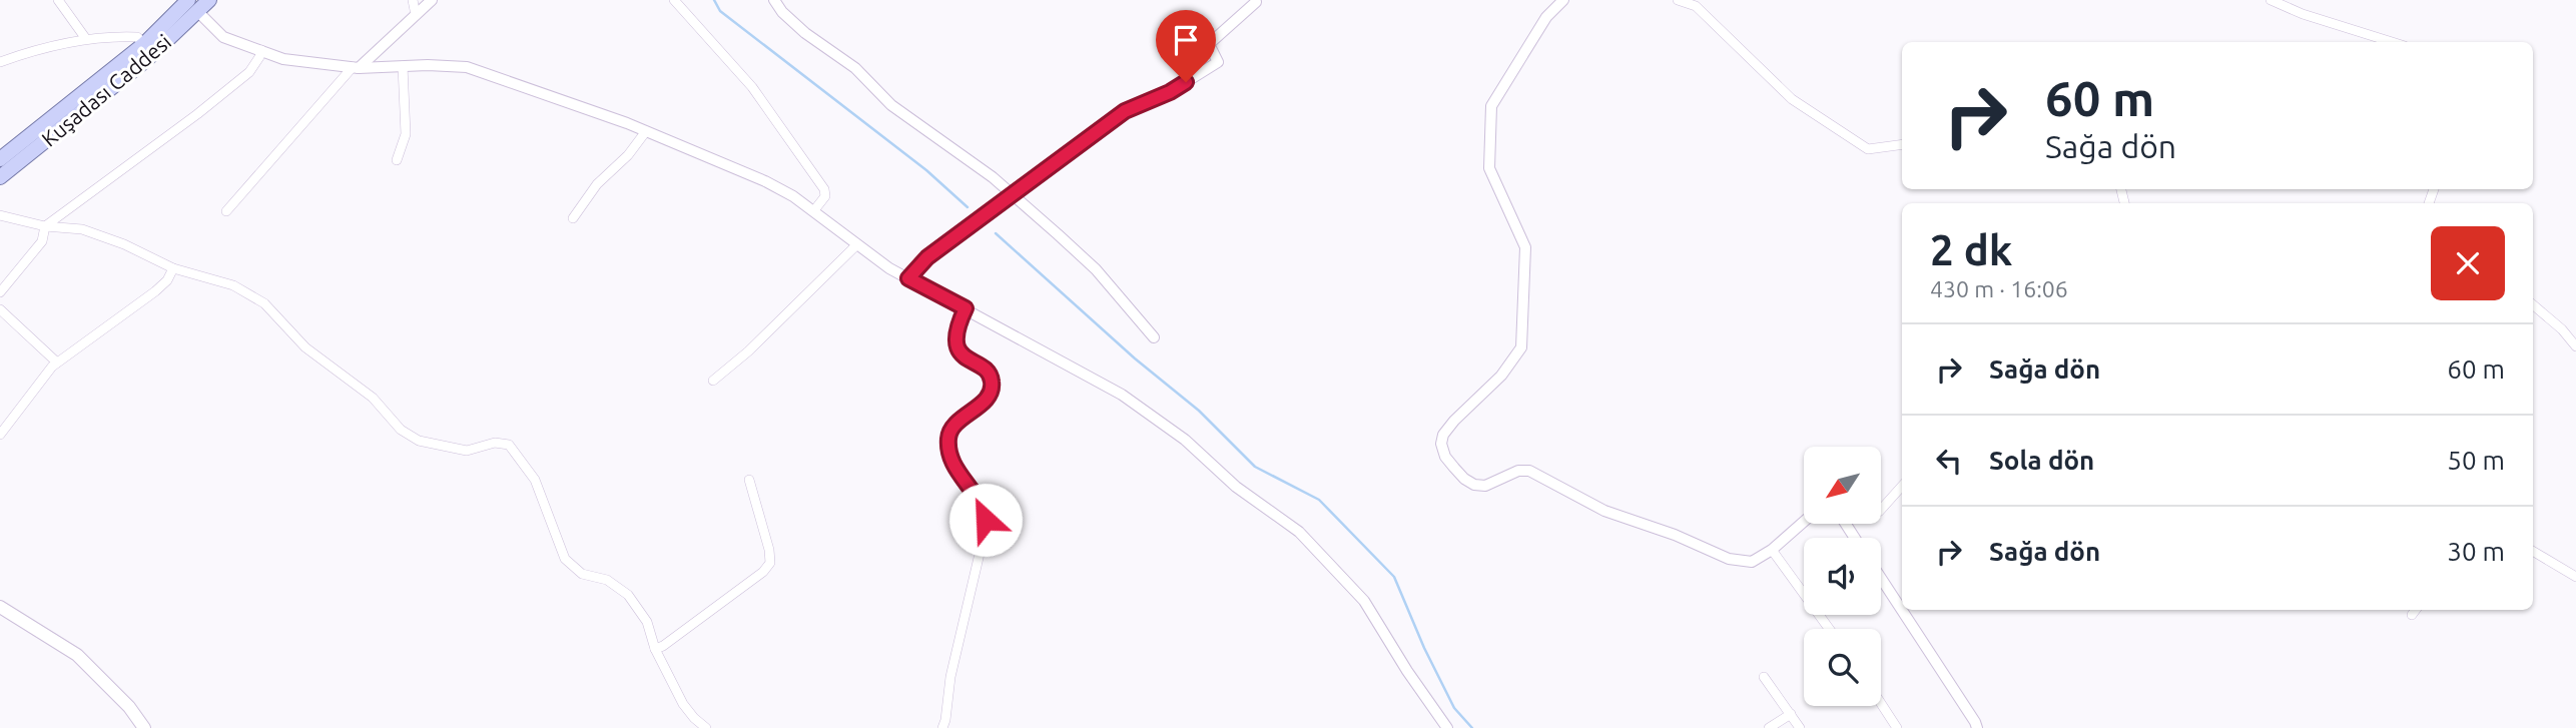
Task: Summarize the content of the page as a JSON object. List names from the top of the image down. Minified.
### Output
{"streets":{"main road":["Kuşadası Caddesi"]},"north":"bottom left","page":{"turn":["60 m","Sağa dön"],"heading":["2 dk","430 m · 16:06"],"list":[{"name":"Sağa dön","value":"60 m"},{"name":"Sola dön","value":"50 m"},{"name":"Sağa dön","value":"30 m"}]}}
